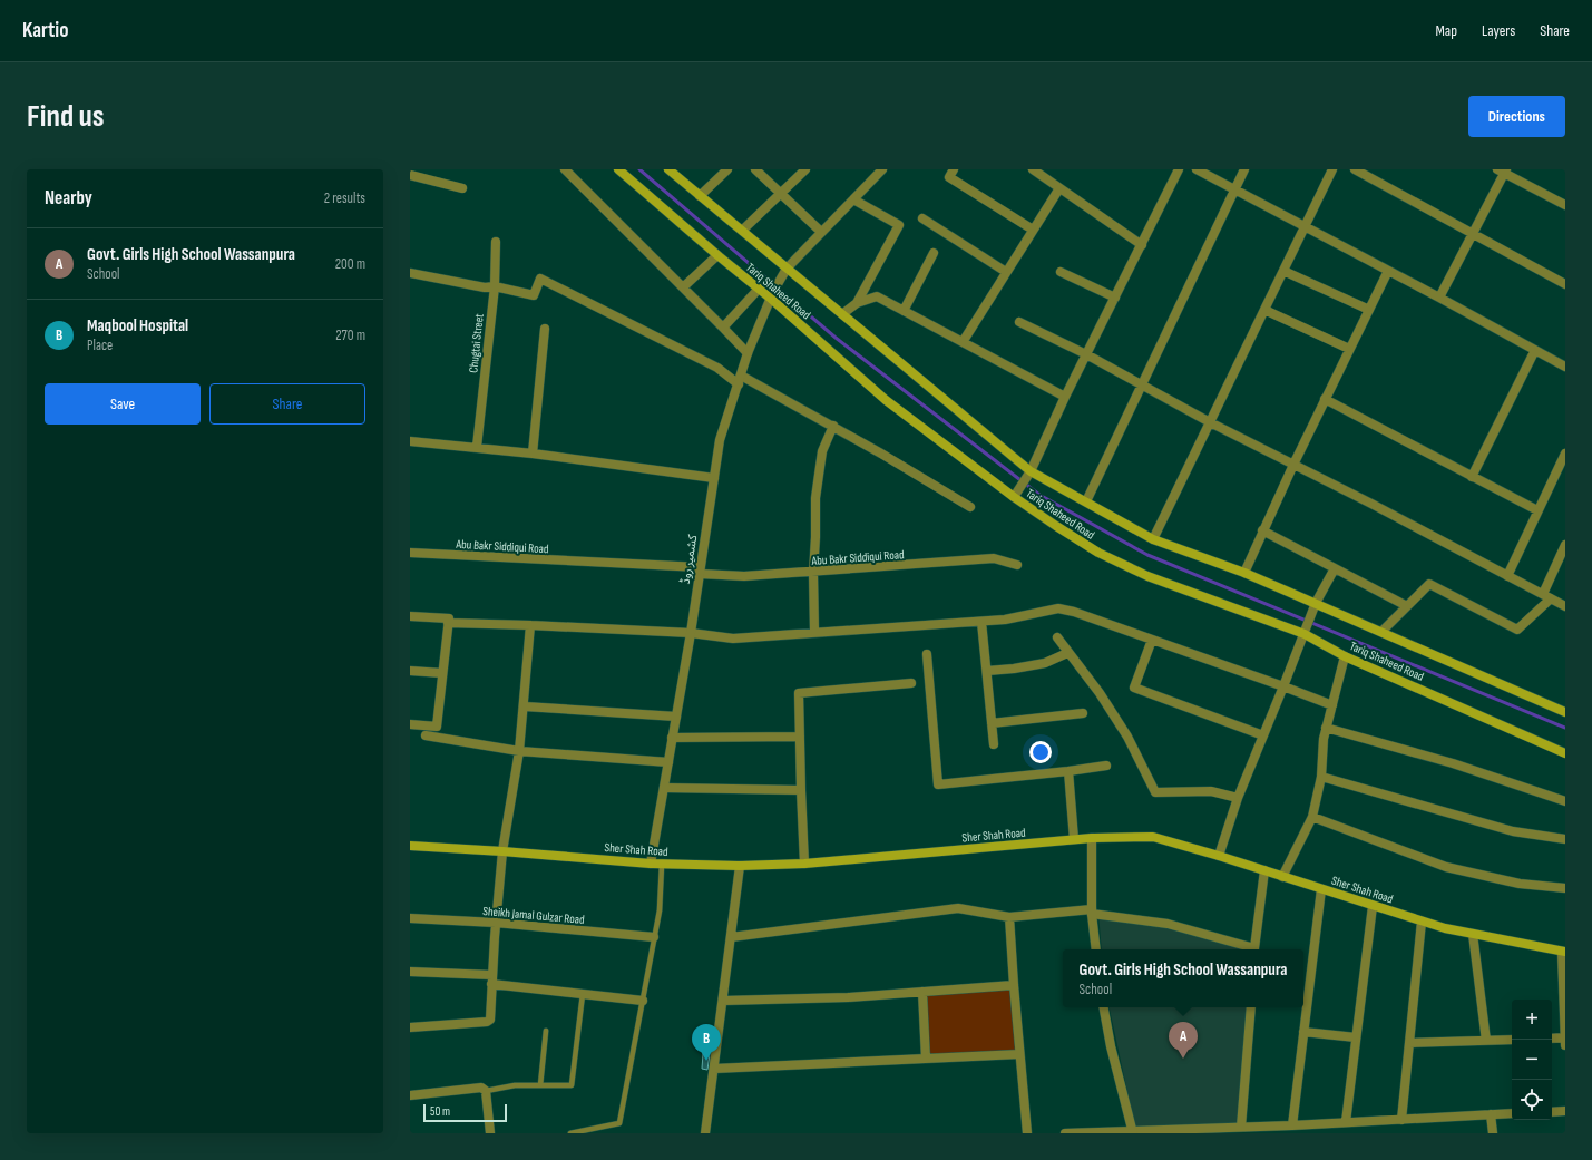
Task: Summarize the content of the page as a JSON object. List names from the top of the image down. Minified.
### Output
{"streets":{"main road":["Tariq Shaheed Road","Sher Shah Road"],"street":["Chugtai Street","Abu Bakr Siddiqui Road","کشمیر روڈ","Sheikh Jamal Gulzar Road"]},"crossings":[["Tariq Shaheed Road","کشمیر روڈ"],["Abu Bakr Siddiqui Road","کشمیر روڈ"],["کشمیر روڈ","Sher Shah Road"]],"scale_bar":"50 m","page":{"header":"Kartio","nav":["Map","Layers","Share"],"buttons":["Directions",["Save","Share"]],"title":"Find us","heading":["Nearby","2 results"],"list":[{"mark":"A","name":"Govt. Girls High School Wassanpura","note":"School","value":"200 m"},{"mark":"B","name":"Maqbool Hospital","note":"Place","value":"270 m"}],"popup":["Govt. Girls High School Wassanpura","School"],"map_buttons":["+","−"],"pins":["A","B"],"scale":"50 m"}}
